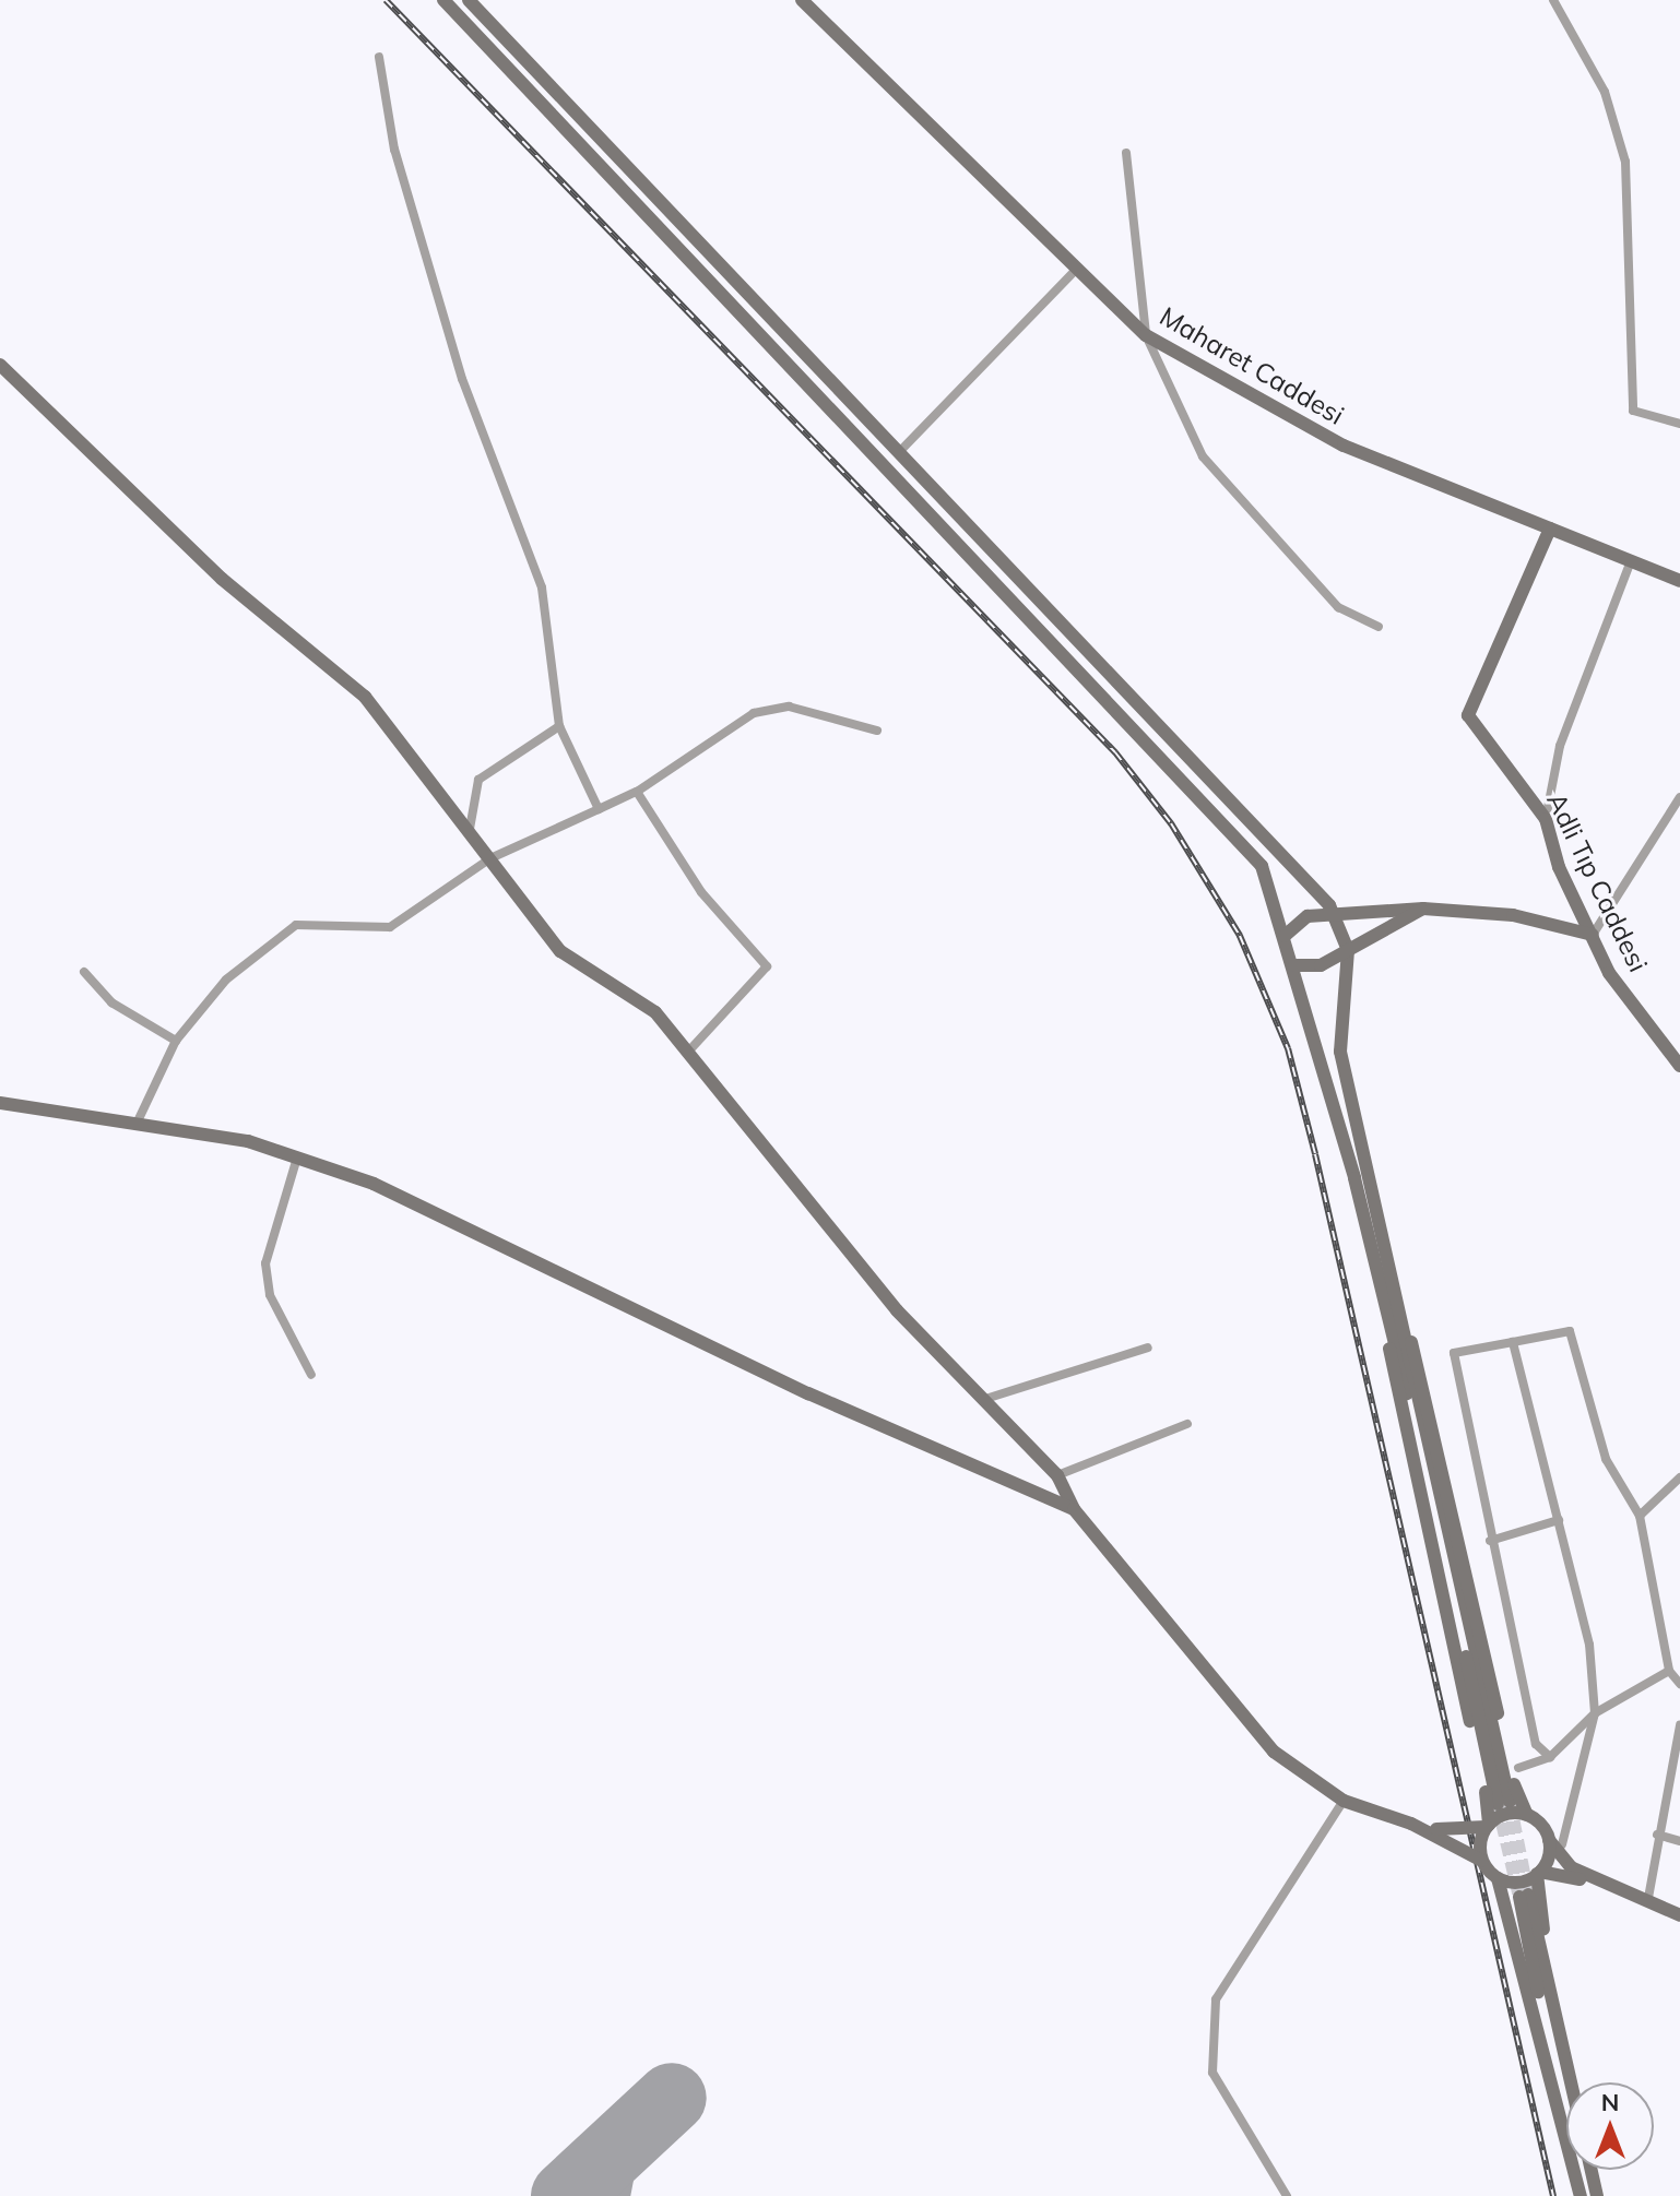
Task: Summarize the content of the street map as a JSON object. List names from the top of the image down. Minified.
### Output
{"streets":{"main road":["Maharet Caddesi","Adli Tıp Caddesi"]},"crossings":[["Maharet Caddesi","Adli Tıp Caddesi"]],"north":"top"}
